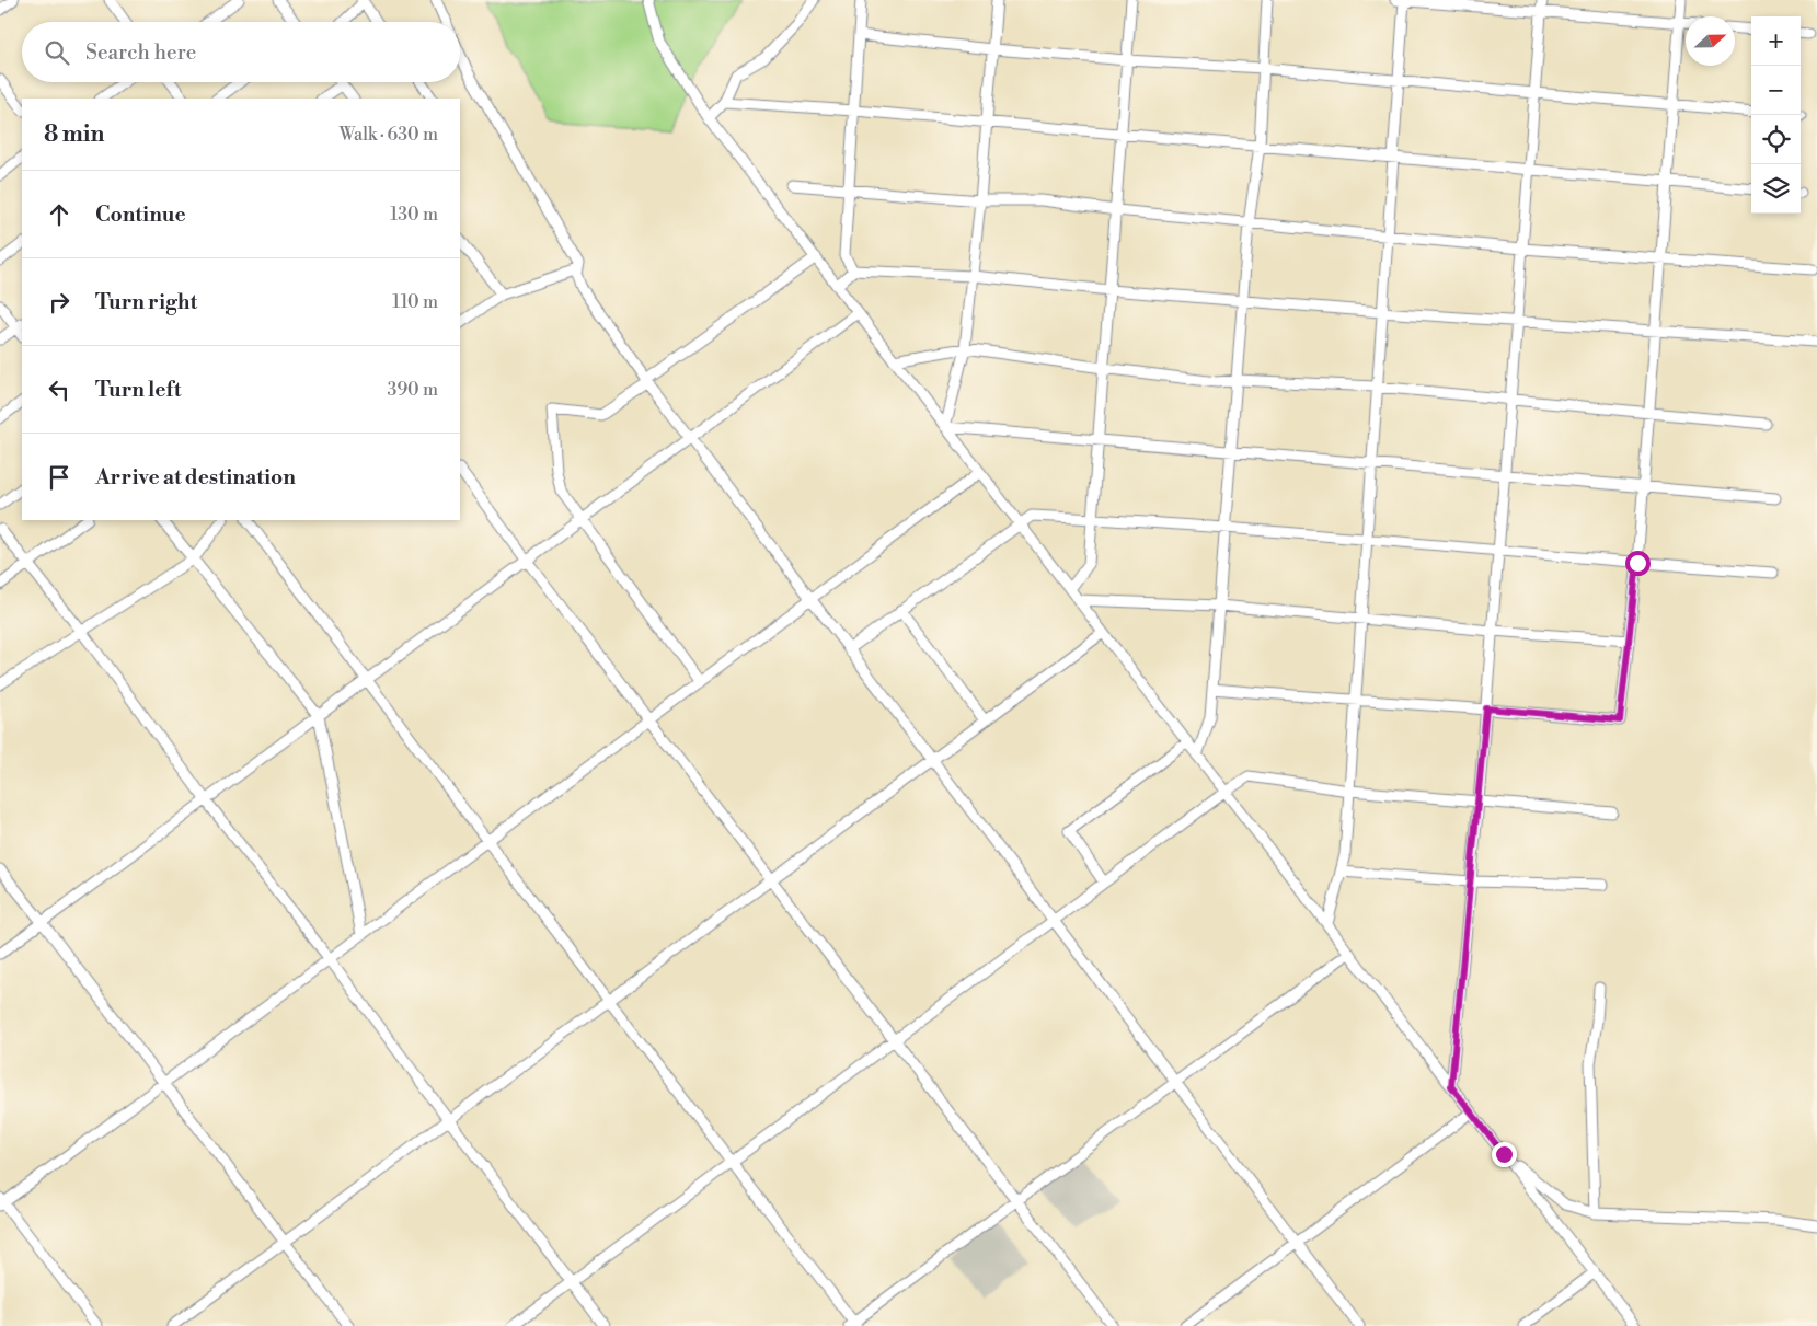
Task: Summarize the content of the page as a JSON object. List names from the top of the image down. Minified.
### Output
{"north":"right","page":{"map_buttons":["+","−"],"search":"Search here","heading":["8 min","Walk · 630 m"],"list":[["Continue","130 m"],["Turn right","110 m"],["Turn left","390 m"],"Arrive at destination"]}}
